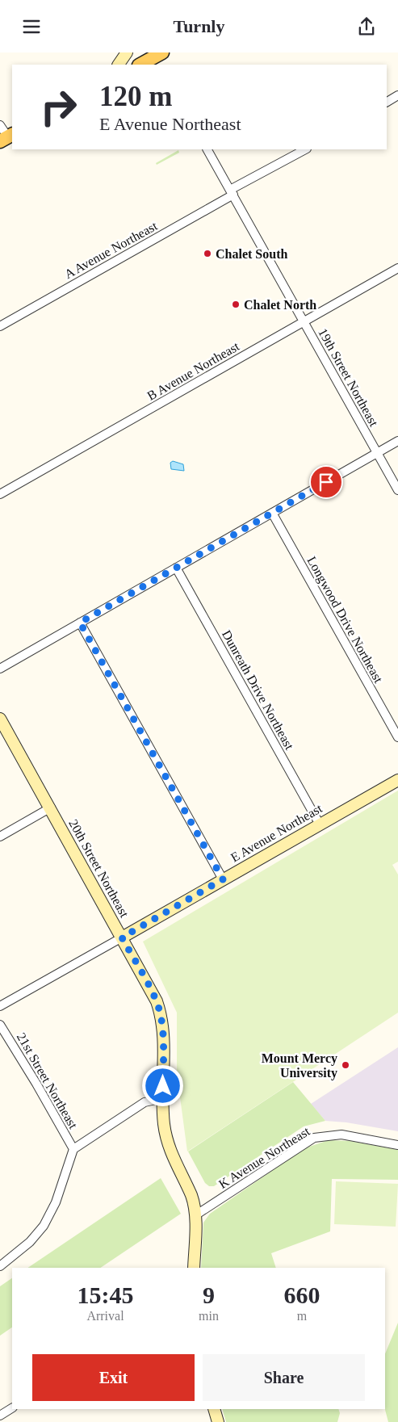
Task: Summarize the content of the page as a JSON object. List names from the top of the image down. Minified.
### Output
{"streets":{"street":["A Avenue Northeast","B Avenue Northeast","19th Street Northeast","Longwood Drive Northeast","Dunreath Drive Northeast","E Avenue Northeast","20th Street Northeast","21st Street Northeast","K Avenue Northeast"]},"crossings":[["A Avenue Northeast","19th Street Northeast"],["B Avenue Northeast","19th Street Northeast"],["Dunreath Drive Northeast","E Avenue Northeast"],["E Avenue Northeast","20th Street Northeast"],["20th Street Northeast","K Avenue Northeast"]],"places":["Chalet South","Chalet North","Mount Mercy University"],"page":{"header":"Turnly","turn":["120 m","E Avenue Northeast"],"eta":["15:45","Arrival","9","min","660","m"],"buttons":["Exit","Share"]}}
